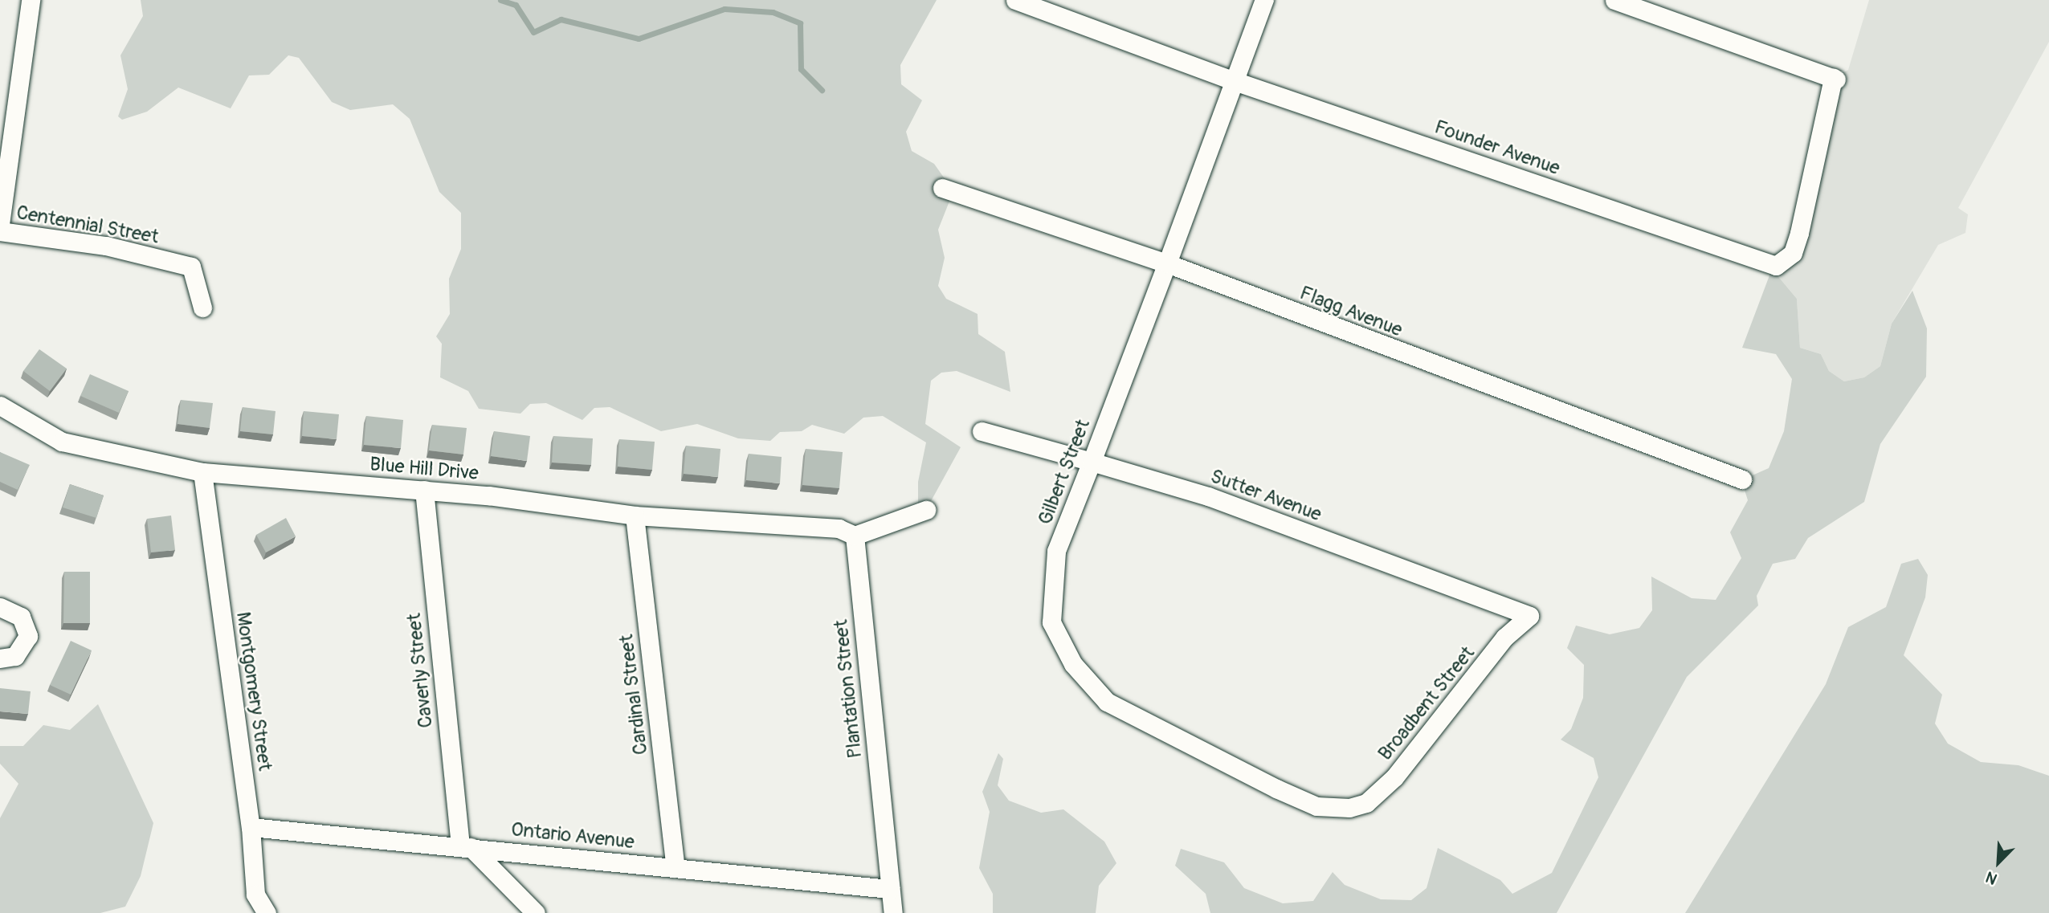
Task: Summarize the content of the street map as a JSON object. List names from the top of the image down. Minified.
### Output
{"streets":{"street":["Founder Avenue","Centennial Street","Flagg Avenue","Blue Hill Drive","Gilbert Street","Sutter Avenue","Caverly Street","Plantation Street","Montgomery Street","Cardinal Street","Broadbent Street","Ontario Avenue"]},"crossings":[["Founder Avenue","Gilbert Street"],["Flagg Avenue","Gilbert Street"],["Blue Hill Drive","Caverly Street"],["Blue Hill Drive","Plantation Street"],["Blue Hill Drive","Montgomery Street"],["Blue Hill Drive","Cardinal Street"],["Gilbert Street","Sutter Avenue"],["Gilbert Street","Broadbent Street"],["Sutter Avenue","Broadbent Street"],["Caverly Street","Ontario Avenue"],["Plantation Street","Ontario Avenue"],["Montgomery Street","Ontario Avenue"],["Cardinal Street","Ontario Avenue"]],"north":"bottom left"}
